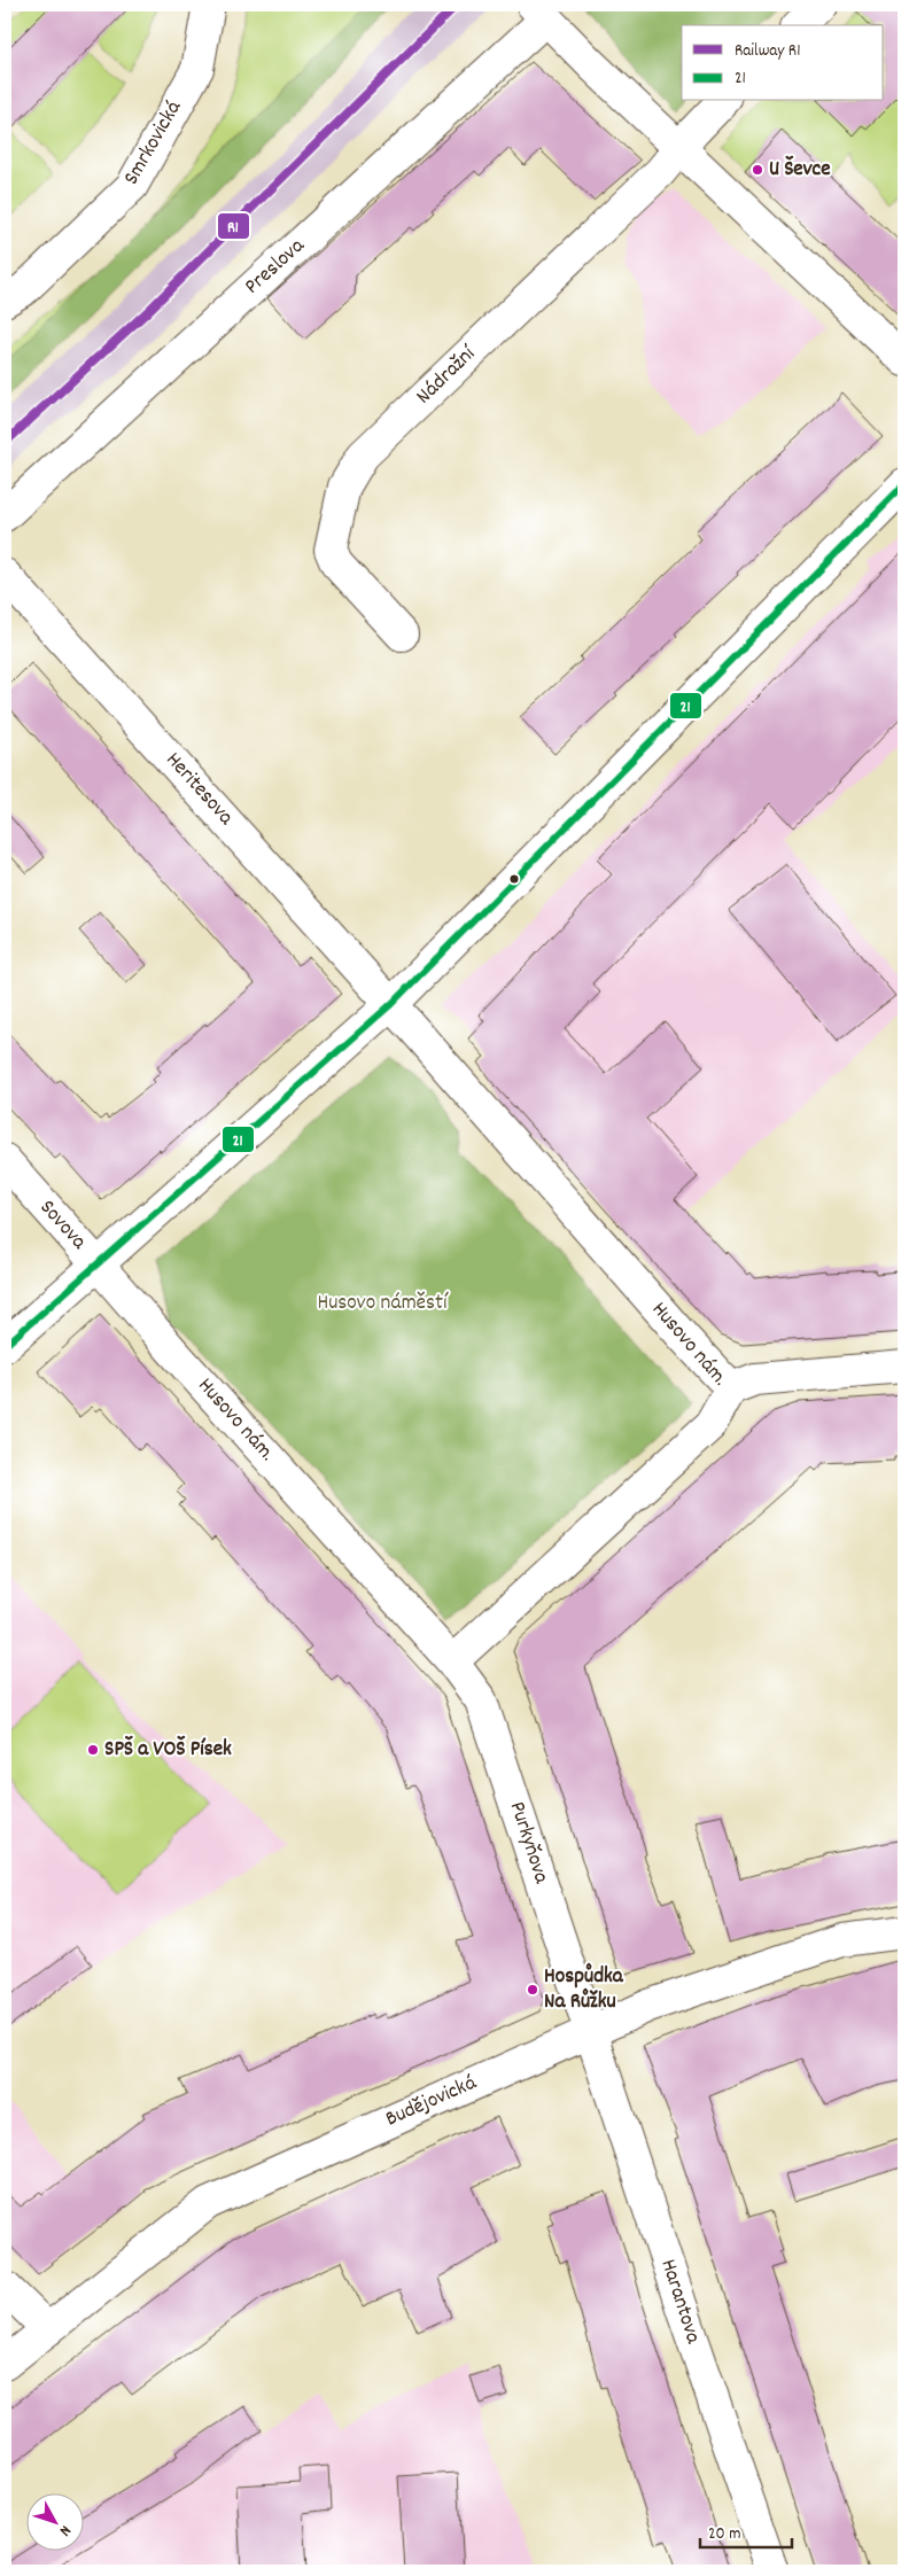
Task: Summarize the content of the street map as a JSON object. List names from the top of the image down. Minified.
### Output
{"streets":{"street":["Smrkovická","Preslova","Nádražní","Heritesova","Sovova","Husovo nám.","Purkyňova","Budějovická","Harantova"]},"crossings":[["Heritesova","Husovo nám."],["Sovova","Husovo nám."],["Husovo nám.","Purkyňova"],["Purkyňova","Budějovická"],["Purkyňova","Harantova"],["Budějovická","Harantova"]],"parks":["Husovo náměstí"],"places":["U Ševce","SPŠ a VOŠ Písek","Hospůdka Na Růžku"],"lines":["rail line R1","transit line 21"],"legend":["Railway R1","21"],"scale_bar":"20 m","north":"bottom right"}
